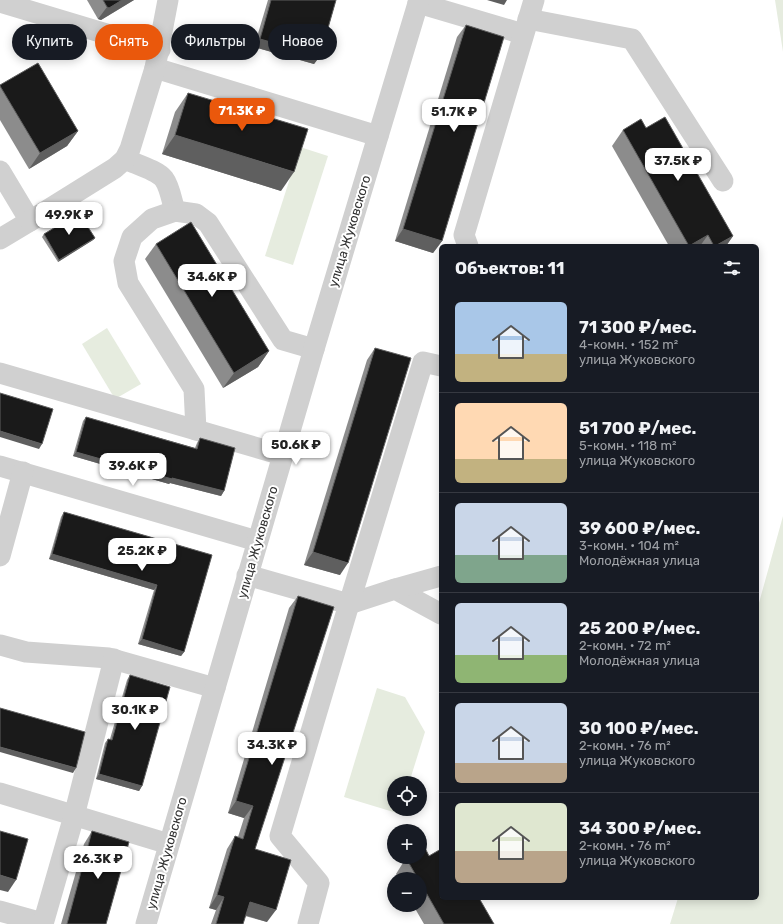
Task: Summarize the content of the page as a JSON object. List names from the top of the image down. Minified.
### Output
{"streets":{"street":["улица Жуковского"]},"page":{"chip":["Купить","Снять","Фильтры","Новое"],"price":["71.3K ₽","51.7K ₽","37.5K ₽","49.9K ₽","34.6K ₽","50.6K ₽","39.6K ₽","25.2K ₽","30.1K ₽","34.3K ₽","26.3K ₽"],"heading":"Объектов: 11","list":[{"name":"71 300 ₽/мес.","note":"4-комн. · 152 m² · улица Жуковского"},{"name":"51 700 ₽/мес.","note":"5-комн. · 118 m² · улица Жуковского"},{"name":"39 600 ₽/мес.","note":"3-комн. · 104 m² · Молодёжная улица"},{"name":"25 200 ₽/мес.","note":"2-комн. · 72 m² · Молодёжная улица"},{"name":"30 100 ₽/мес.","note":"2-комн. · 76 m² · улица Жуковского"},{"name":"34 300 ₽/мес.","note":"2-комн. · 76 m² · улица Жуковского"}],"map_buttons":["+","−"]}}
